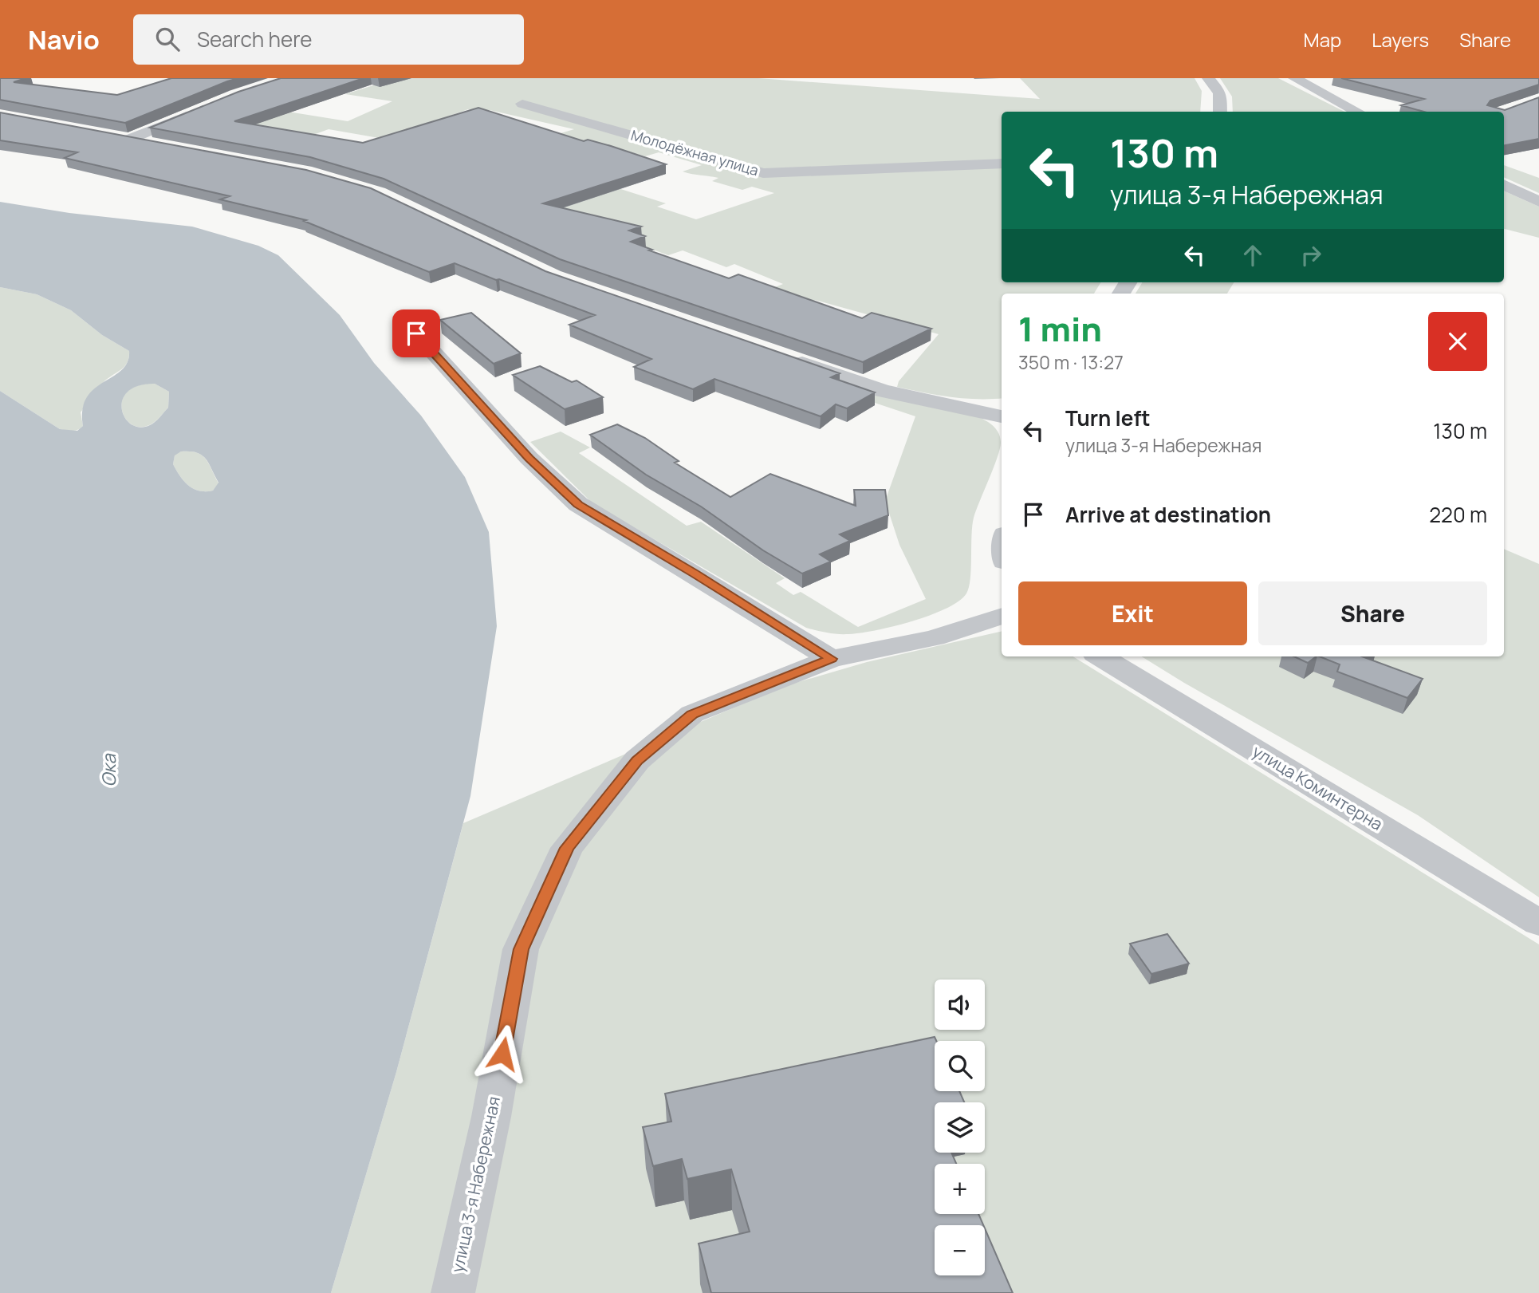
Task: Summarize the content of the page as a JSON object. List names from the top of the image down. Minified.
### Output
{"streets":{"street":["Молодёжная улица","улица Коминтерна","улица 3-я Набережная"]},"water":["Ока"],"page":{"header":"Navio","search":"Search here","nav":["Map","Layers","Share"],"turn":["130 m","улица 3-я Набережная"],"heading":["1 min","350 m · 13:27"],"list":[{"name":"Turn left","note":"улица 3-я Набережная","value":"130 m"},{"name":"Arrive at destination","value":"220 m"}],"buttons":["Exit","Share"],"map_buttons":["+","−"]}}
